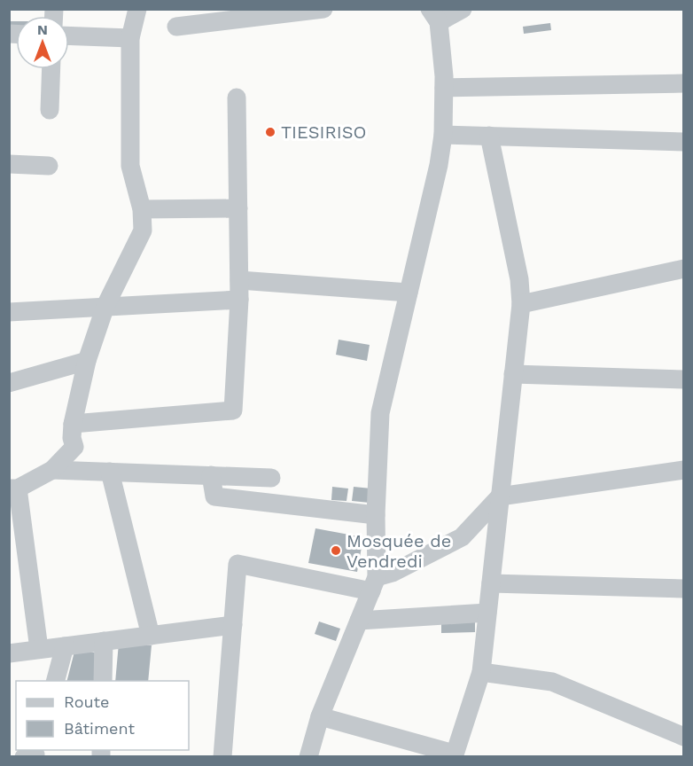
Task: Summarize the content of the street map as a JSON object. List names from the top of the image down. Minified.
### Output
{"places":["TIESIRISO","Mosquée de Vendredi"],"legend":["Route","Bâtiment"],"north":"top"}
